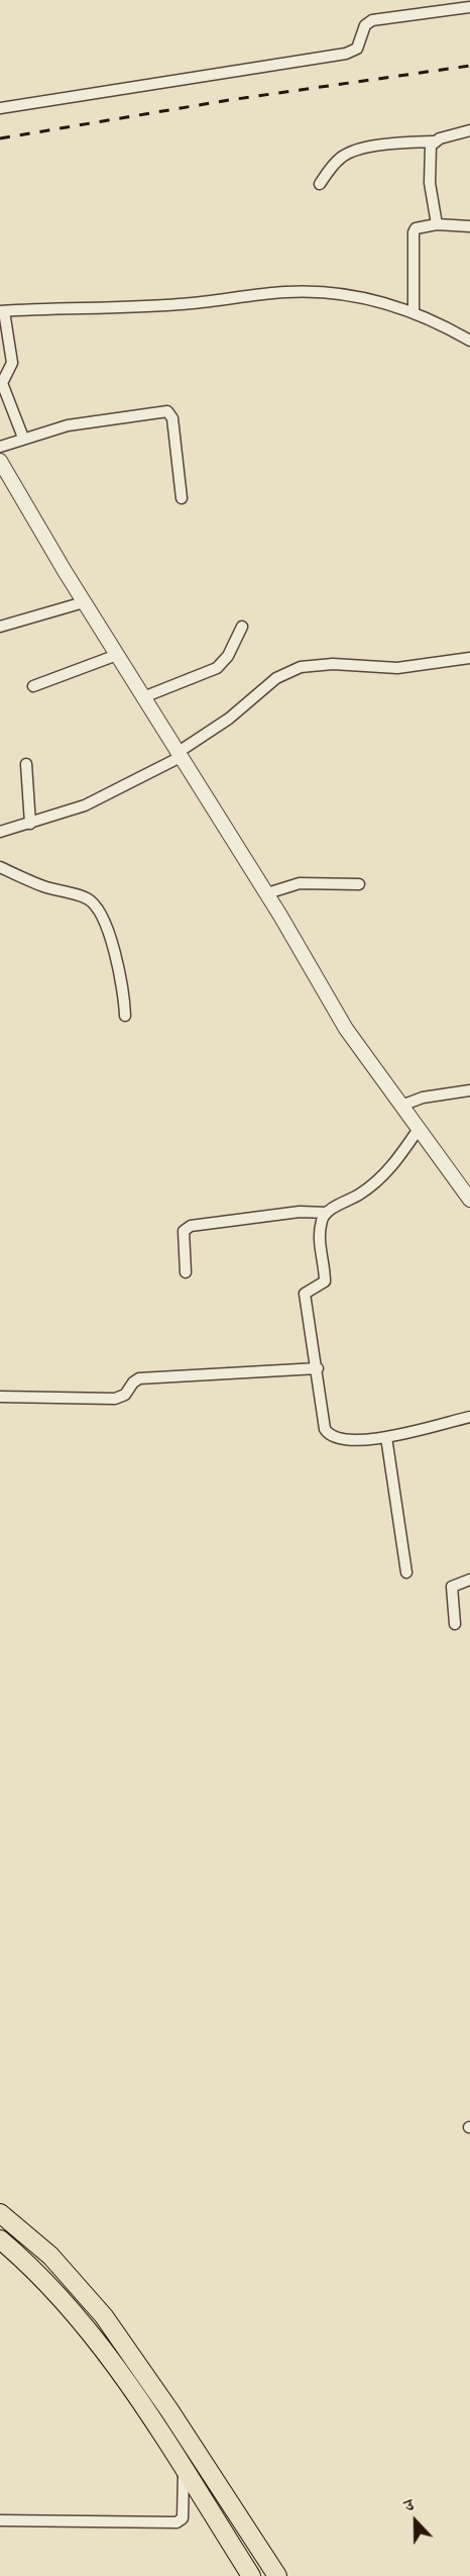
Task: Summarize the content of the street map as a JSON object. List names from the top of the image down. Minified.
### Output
{"north":"top"}
